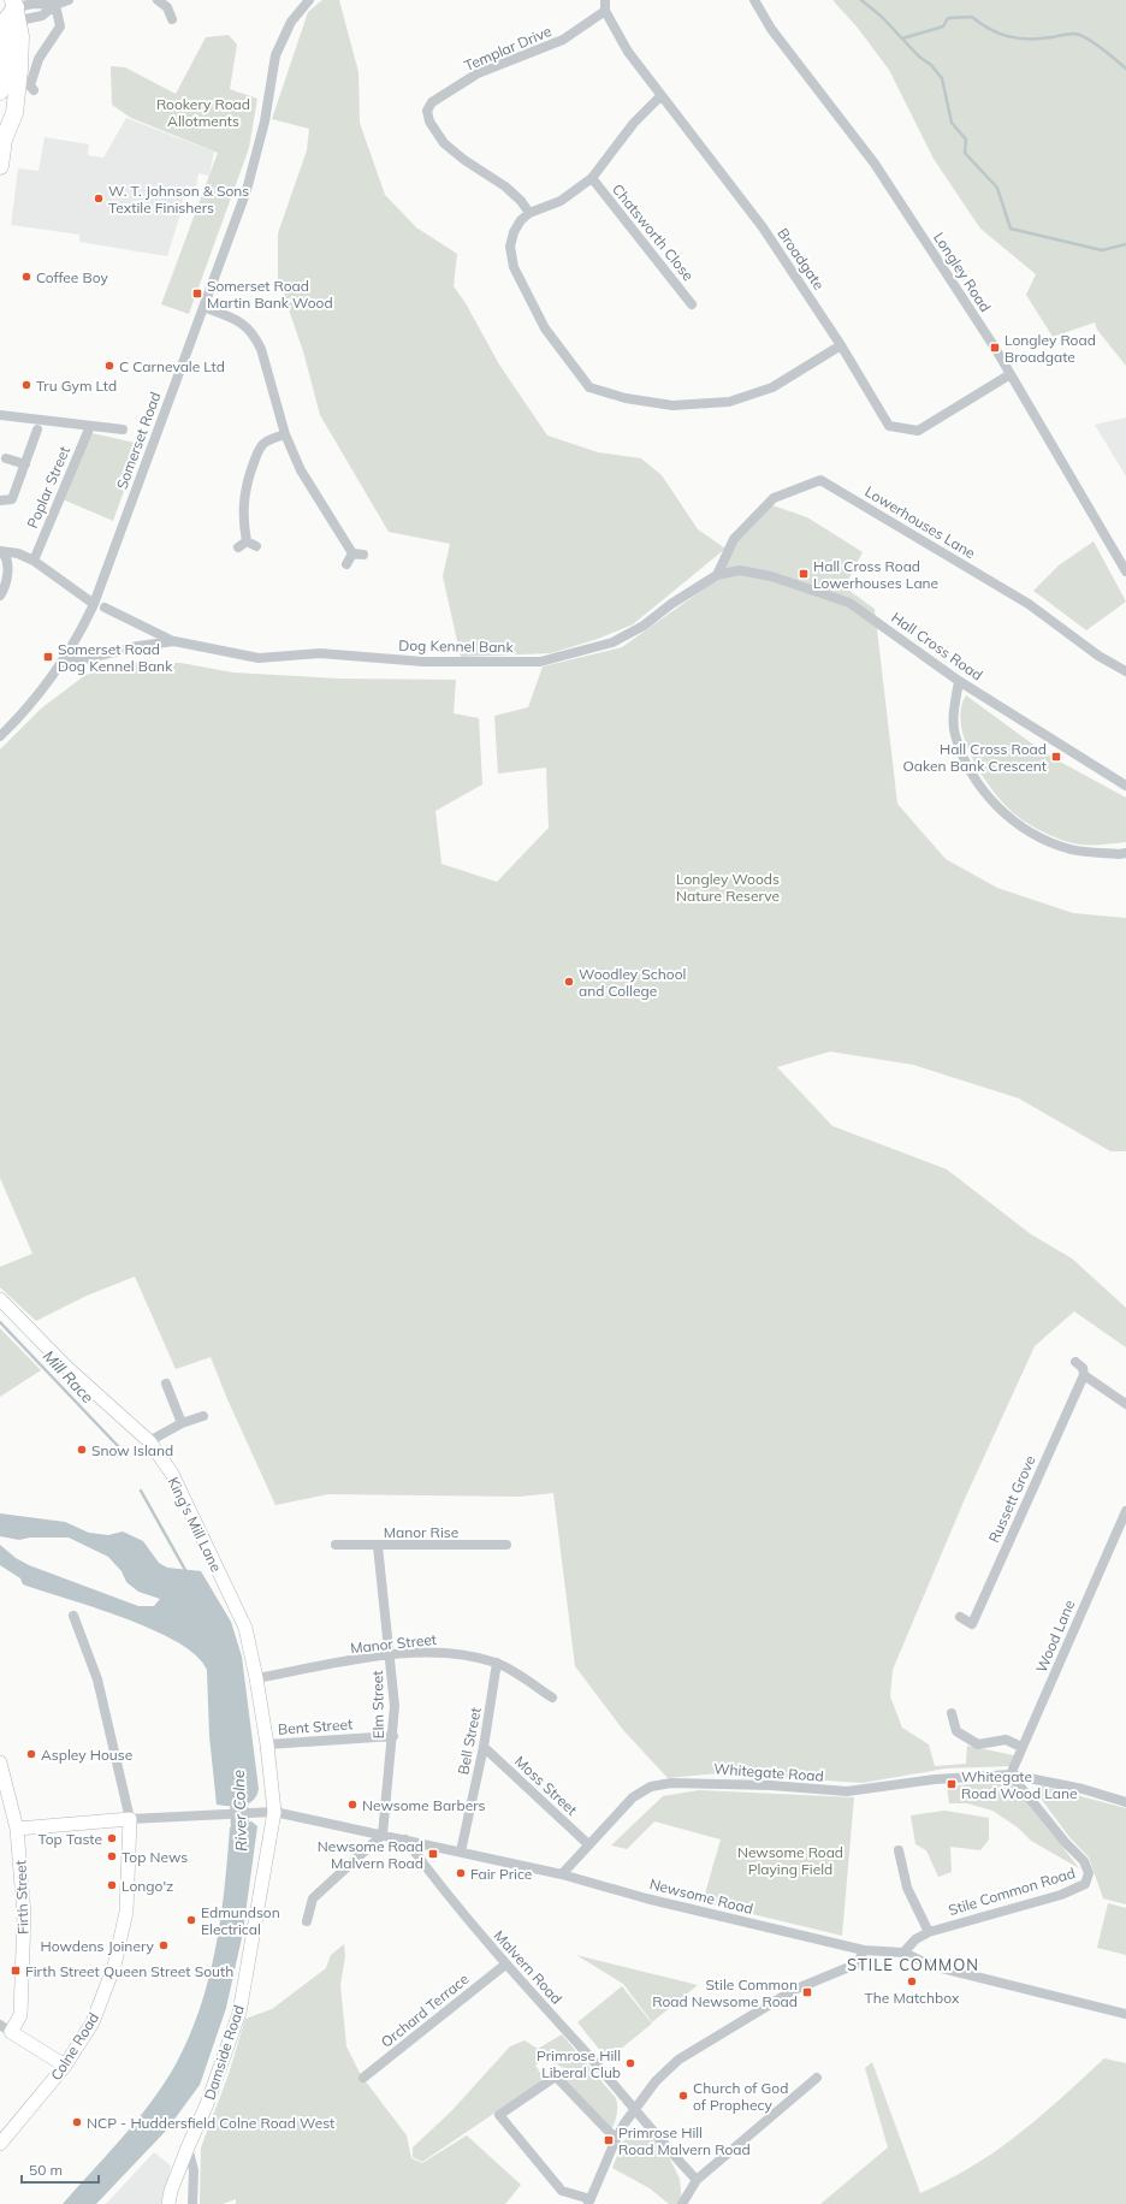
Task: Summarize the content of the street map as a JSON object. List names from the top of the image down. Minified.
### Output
{"streets":{"street":["Templar Drive","Chatsworth Close","Broadgate","Longley Road","Somerset Road","Poplar Street","Lowerhouses Lane","Dog Kennel Bank","Hall Cross Road","Russett Grove","King's Mill Lane","Manor Rise","Wood Lane","Manor Street","Elm Street","Bent Street","Bell Street","Whitegate Road","Moss Street","Stile Common Road","Newsome Road","Firth Street","Malvern Road","Orchard Terrace","Colne Road","Damside Road"]},"crossings":[["Templar Drive","Broadgate"],["Broadgate","Longley Road"],["Somerset Road","Dog Kennel Bank"],["Lowerhouses Lane","Dog Kennel Bank"],["Lowerhouses Lane","Hall Cross Road"],["Dog Kennel Bank","Hall Cross Road"],["King's Mill Lane","Manor Street"],["King's Mill Lane","Bent Street"],["King's Mill Lane","Newsome Road"],["King's Mill Lane","Damside Road"],["Manor Rise","Elm Street"],["Wood Lane","Whitegate Road"],["Wood Lane","Stile Common Road"],["Manor Street","Elm Street"],["Manor Street","Bell Street"],["Elm Street","Bent Street"],["Elm Street","Newsome Road"],["Bell Street","Moss Street"],["Bell Street","Newsome Road"],["Whitegate Road","Moss Street"],["Whitegate Road","Stile Common Road"],["Whitegate Road","Newsome Road"],["Stile Common Road","Newsome Road"],["Newsome Road","Malvern Road"],["Newsome Road","Colne Road"],["Newsome Road","Damside Road"],["Malvern Road","Orchard Terrace"]],"districts":["STILE COMMON"],"water":["Mill Race","River Colne"],"parks":["Rookery Road Allotments","Longley Woods Nature Reserve","Newsome Road Playing Field"],"places":{"other":["W. T. Johnson & Sons Textile Finishers","Coffee Boy","C Carnevale Ltd","Tru Gym Ltd","Woodley School and College","Snow Island","Aspley House","Newsome Barbers","Top Taste","Top News","Fair Price","Longo'z","Edmundson Electrical","Howdens Joinery","The Matchbox","Primrose Hill Liberal Club","Church of God of Prophecy","NCP - Huddersfield Colne Road West"],"transit":["Somerset Road Martin Bank Wood","Longley Road Broadgate","Hall Cross Road Lowerhouses Lane","Somerset Road Dog Kennel Bank","Hall Cross Road Oaken Bank Crescent","Whitegate Road Wood Lane","Newsome Road Malvern Road","Firth Street Queen Street South","Stile Common Road Newsome Road","Primrose Hill Road Malvern Road"]},"scale_bar":"50 m"}
